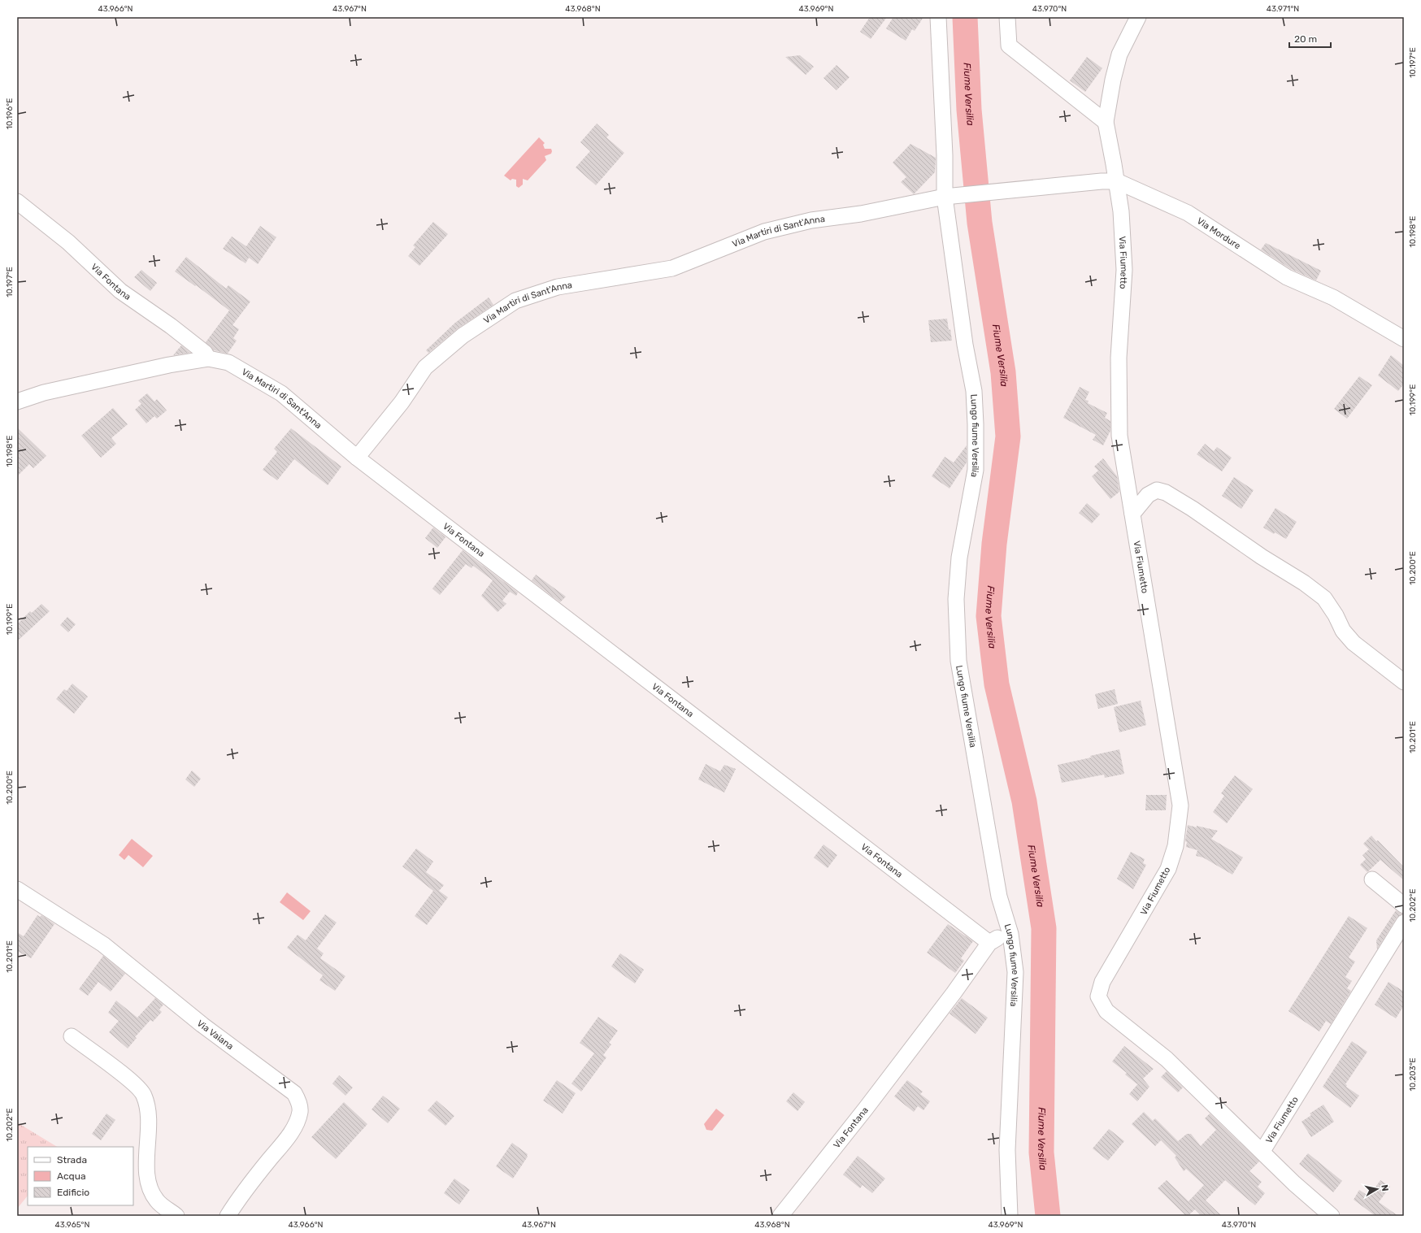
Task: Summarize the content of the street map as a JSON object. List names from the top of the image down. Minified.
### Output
{"streets":{"street":["Via Martiri di Sant'Anna","Via Mordure","Via Fiumetto","Via Fontana","Lungo fiume Versilia","Via Vaiana"]},"crossings":[["Via Martiri di Sant'Anna","Via Mordure"],["Via Martiri di Sant'Anna","Via Fontana"],["Via Martiri di Sant'Anna","Lungo fiume Versilia"],["Via Mordure","Via Fiumetto"],["Via Fontana","Lungo fiume Versilia"]],"water":["Fiume Versilia"],"legend":["Strada","Acqua","Edificio"],"scale_bar":"20 m","north":"right","coordinates":["43.966°N","43.967°N","43.968°N","43.969°N","43.970°N","43.971°N","10.197°E","10.196°E","10.198°E","10.199°E","10.200°E","10.201°E","10.202°E","10.203°E","43.965°N"]}
